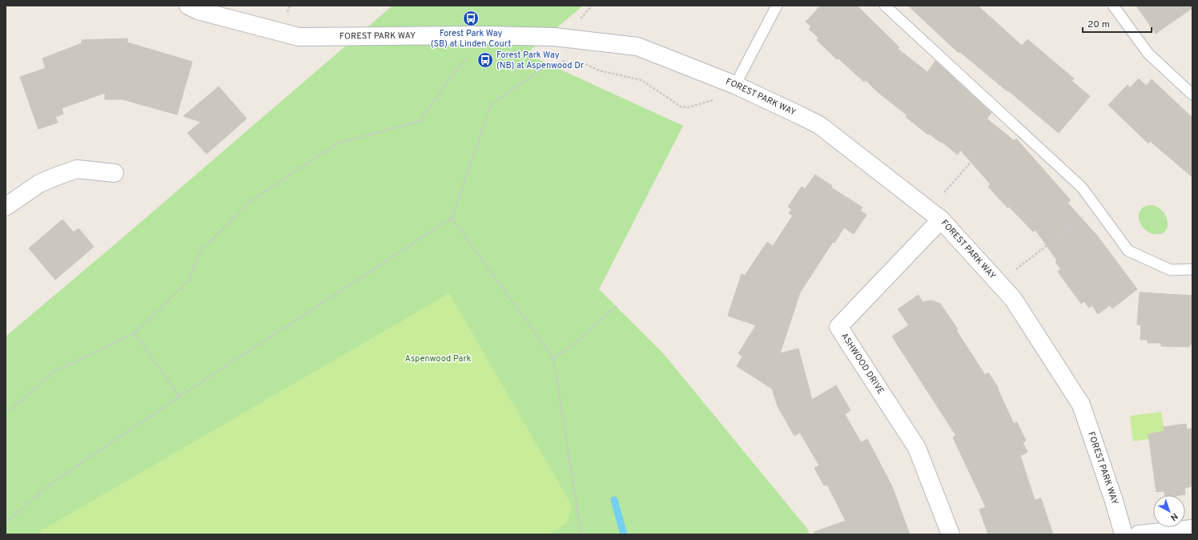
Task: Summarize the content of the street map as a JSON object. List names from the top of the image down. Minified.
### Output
{"streets":{"street":["FOREST PARK WAY","ASHWOOD DRIVE"]},"crossings":[["FOREST PARK WAY","ASHWOOD DRIVE"]],"parks":["Aspenwood Park"],"places":{"bus stop":["Forest Park Way (SB) at Linden Court","Forest Park Way (NB) at Aspenwood Dr"]},"scale_bar":"20 m","north":"bottom right"}
